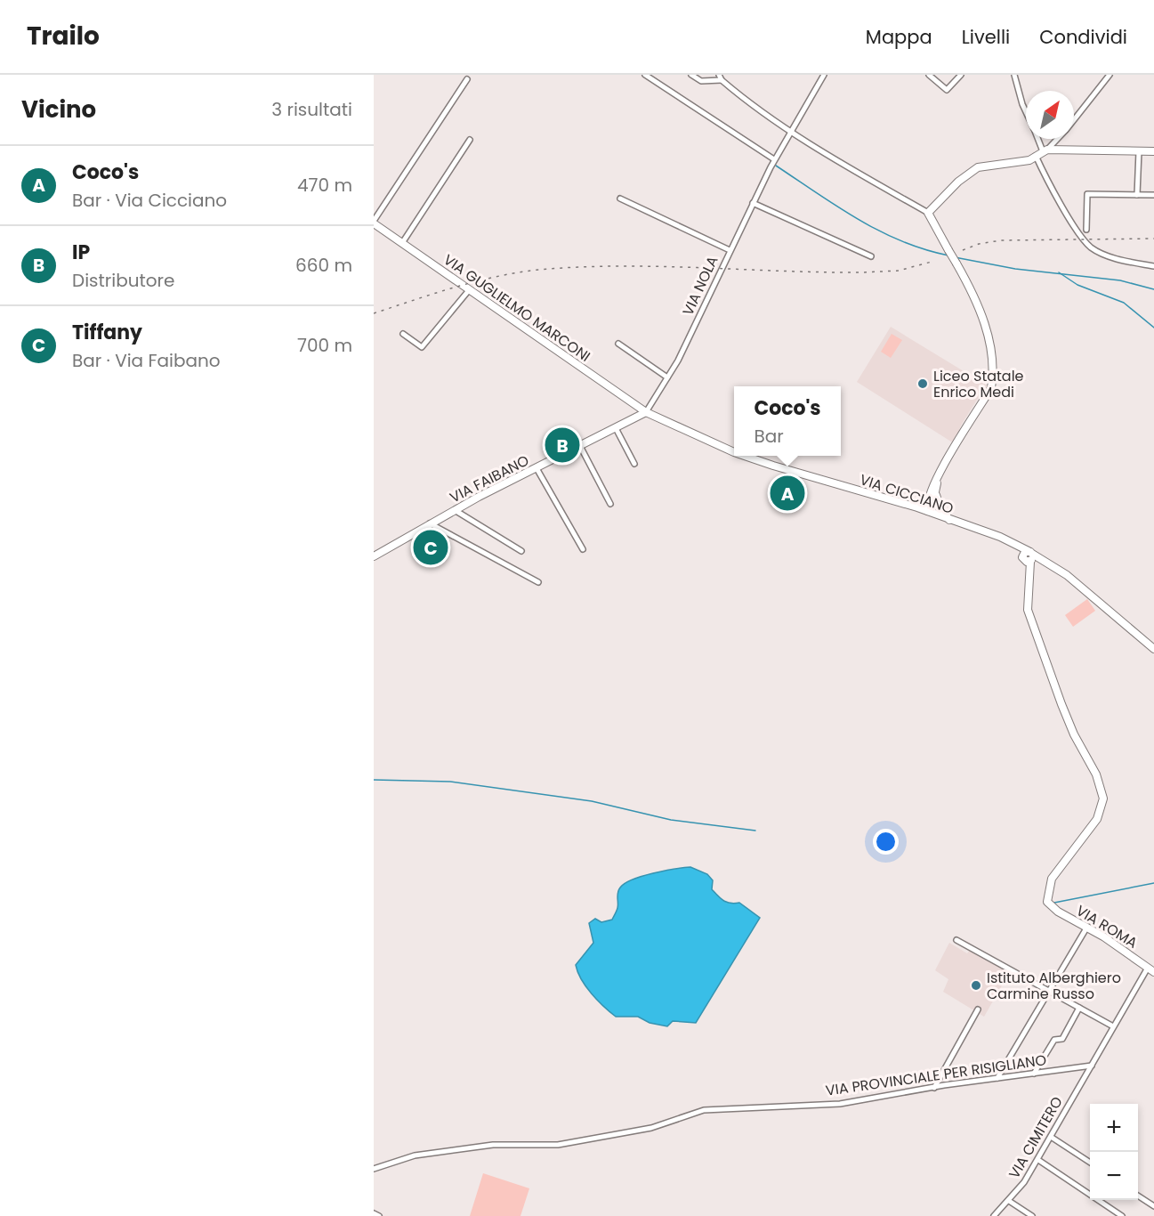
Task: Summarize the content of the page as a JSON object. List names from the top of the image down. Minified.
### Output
{"streets":{"street":["VIA NOLA","VIA GUGLIELMO MARCONI","VIA FAIBANO","VIA CICCIANO","VIA ROMA","VIA PROVINCIALE PER RISIGLIANO","VIA CIMITERO"]},"crossings":[["VIA NOLA","VIA GUGLIELMO MARCONI"],["VIA NOLA","VIA FAIBANO"],["VIA NOLA","VIA CICCIANO"],["VIA GUGLIELMO MARCONI","VIA FAIBANO"],["VIA GUGLIELMO MARCONI","VIA CICCIANO"],["VIA FAIBANO","VIA CICCIANO"],["VIA CICCIANO","VIA ROMA"],["VIA PROVINCIALE PER RISIGLIANO","VIA CIMITERO"]],"places":["Liceo Statale Enrico Medi","Istituto Alberghiero Carmine Russo"],"north":"top right","page":{"header":"Trailo","nav":["Mappa","Livelli","Condividi"],"heading":["Vicino","3 risultati"],"list":[{"mark":"A","name":"Coco's","note":"Bar · Via Cicciano","value":"470 m"},{"mark":"B","name":"IP","note":"Distributore","value":"660 m"},{"mark":"C","name":"Tiffany","note":"Bar · Via Faibano","value":"700 m"}],"popup":["Coco's","Bar"],"pins":["B","A","C"],"map_buttons":["+","−"]}}
